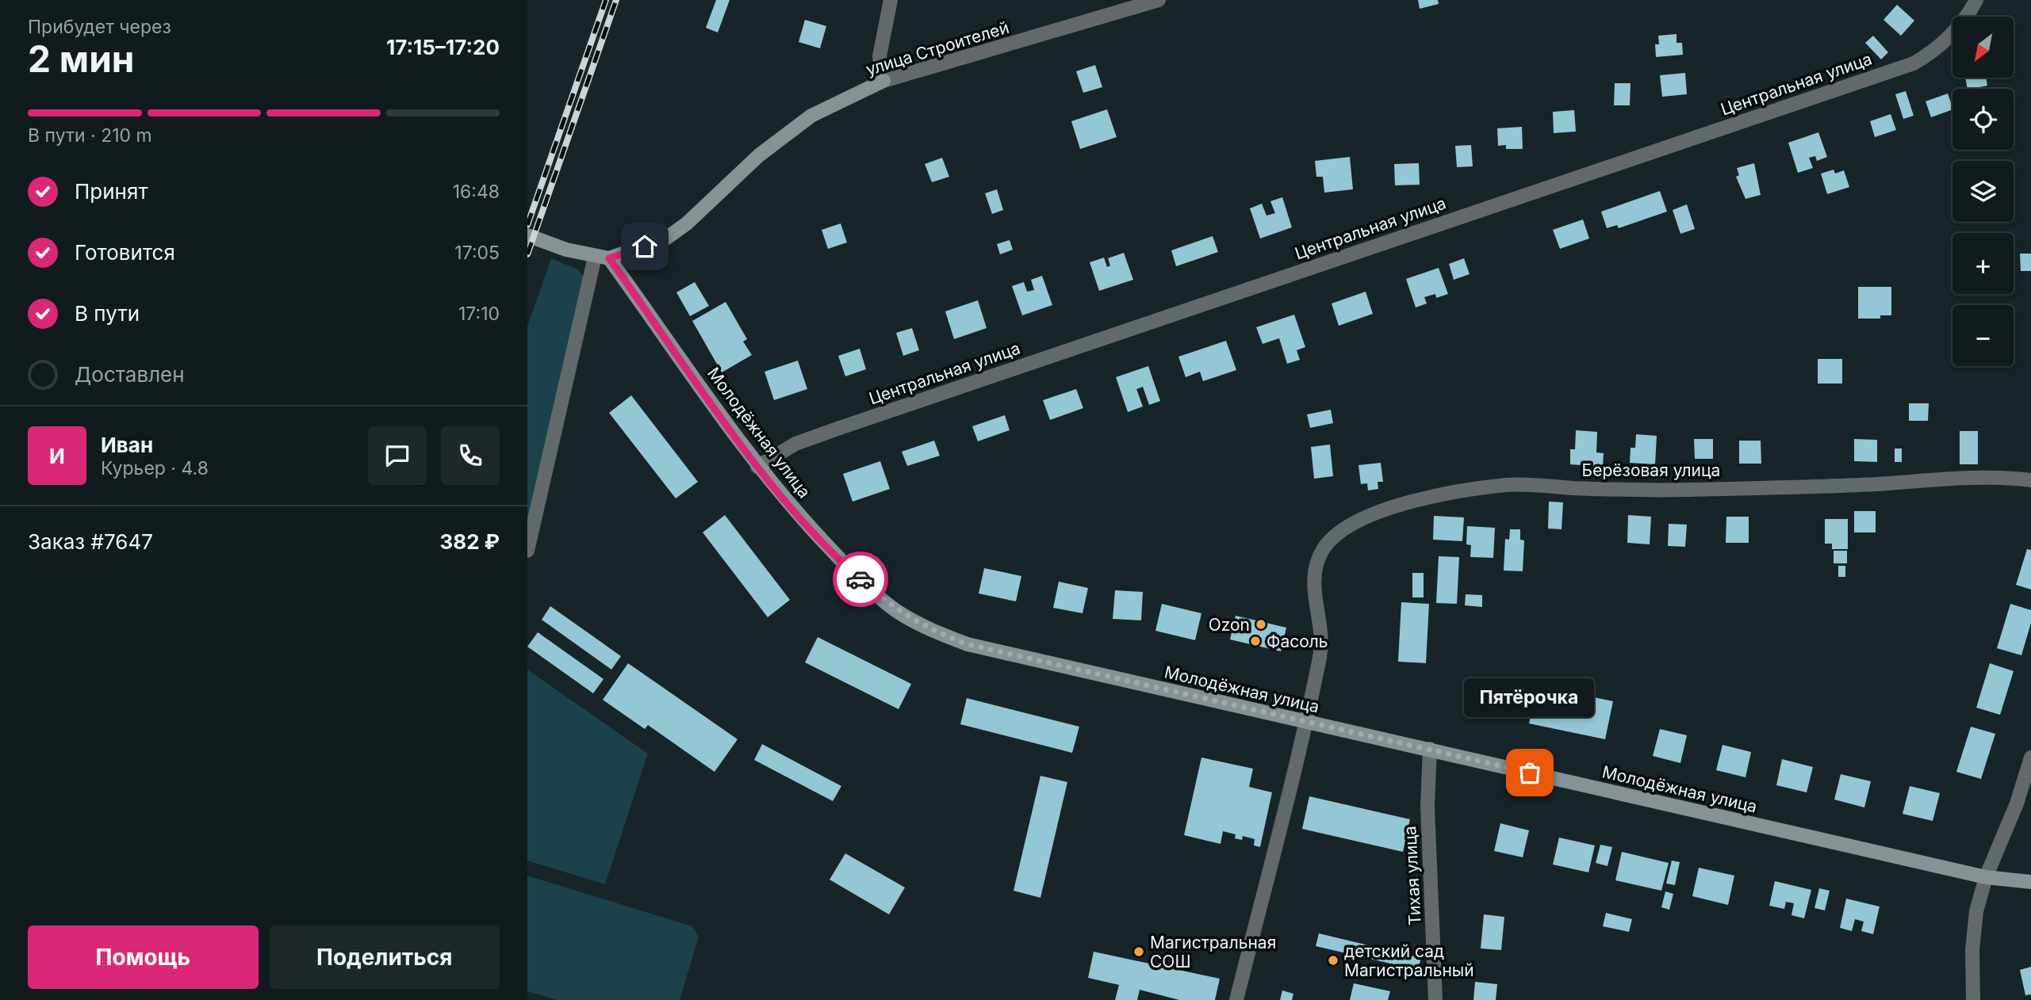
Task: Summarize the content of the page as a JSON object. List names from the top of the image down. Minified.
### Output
{"streets":{"street":["улица Строителей","Центральная улица","Молодёжная улица","Берёзовая улица","Тихая улица"]},"crossings":[["улица Строителей","Молодёжная улица"],["Центральная улица","Молодёжная улица"],["Молодёжная улица","Берёзовая улица"],["Молодёжная улица","Тихая улица"]],"places":["Ozon","Фасоль","Пятёрочка","Магистральная СОШ","детский сад Магистральный"],"north":"bottom left","page":{"heading":["2 мин","Прибудет через","17:15–17:20"],"panel":["Иван","Курьер · 4.8","Заказ #7647","382 ₽"],"map_buttons":["+","−"],"bar":"В пути · 210 m","list":[["Принят","16:48"],["Готовится","17:05"],["В пути","17:10"],"Доставлен"],"round":"И","bubble":"Пятёрочка","buttons":["Помощь","Поделиться"]}}
